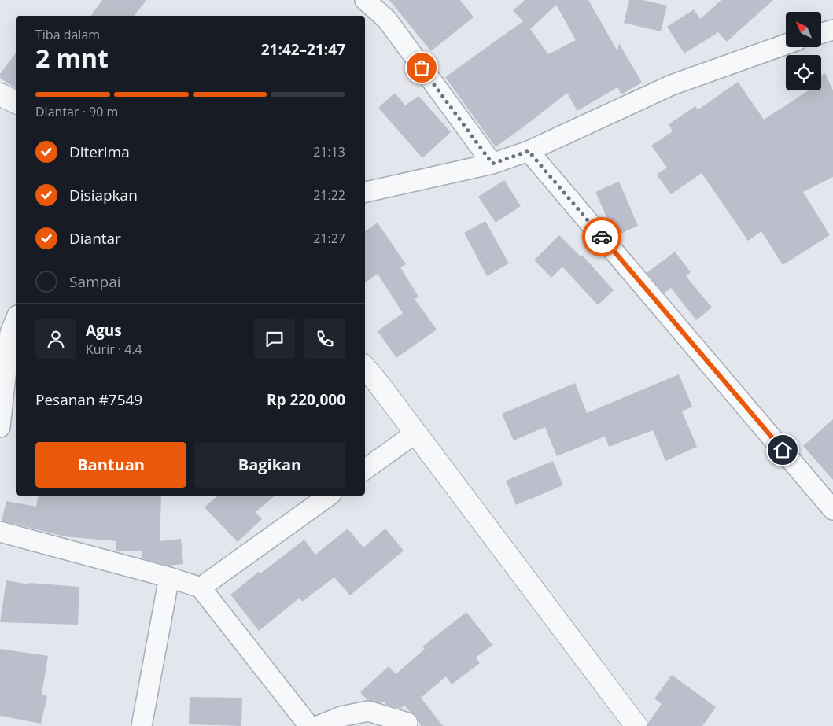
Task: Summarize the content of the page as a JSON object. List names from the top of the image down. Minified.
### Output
{"north":"top left","page":{"heading":["2 mnt","Tiba dalam","21:42–21:47"],"panel":["Agus","Kurir · 4.4","Pesanan #7549","Rp 220,000"],"bar":"Diantar · 90 m","list":[["Diterima","21:13"],["Disiapkan","21:22"],["Diantar","21:27"],"Sampai"],"buttons":["Bantuan","Bagikan"]}}
